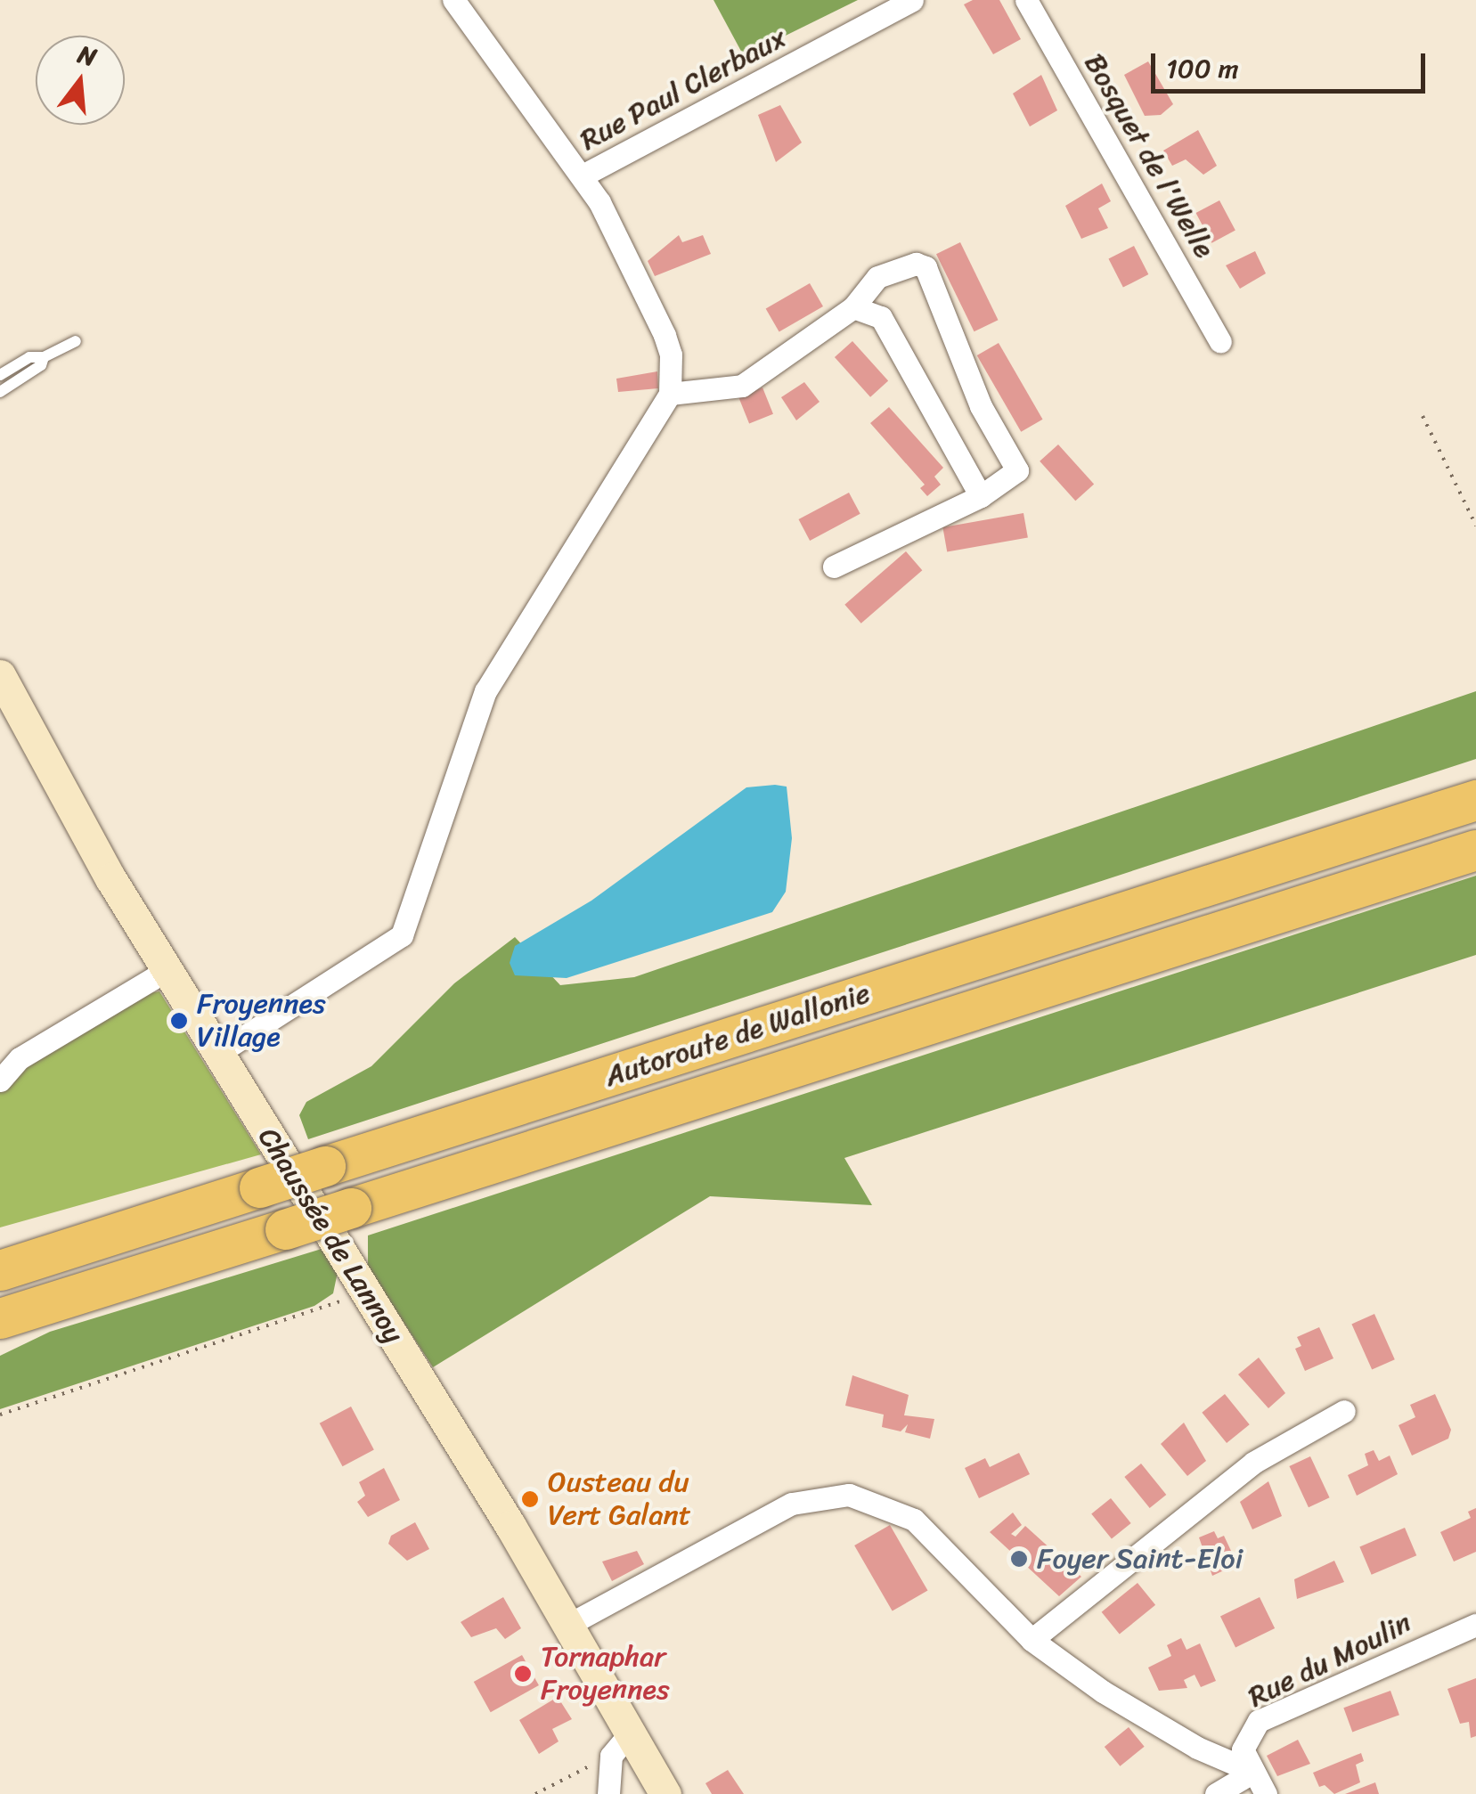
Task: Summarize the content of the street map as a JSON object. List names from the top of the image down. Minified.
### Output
{"streets":{"highway":["Autoroute de Wallonie"],"main road":["Chaussée de Lannoy"],"street":["Rue Paul Clerbaux","Bosquet de l'Welle","Rue du Moulin"]},"places":["Froyennes Village","Ousteau du Vert Galant","Foyer Saint-Eloi","Tornaphar Froyennes"],"scale_bar":"100 m","north":"top"}
